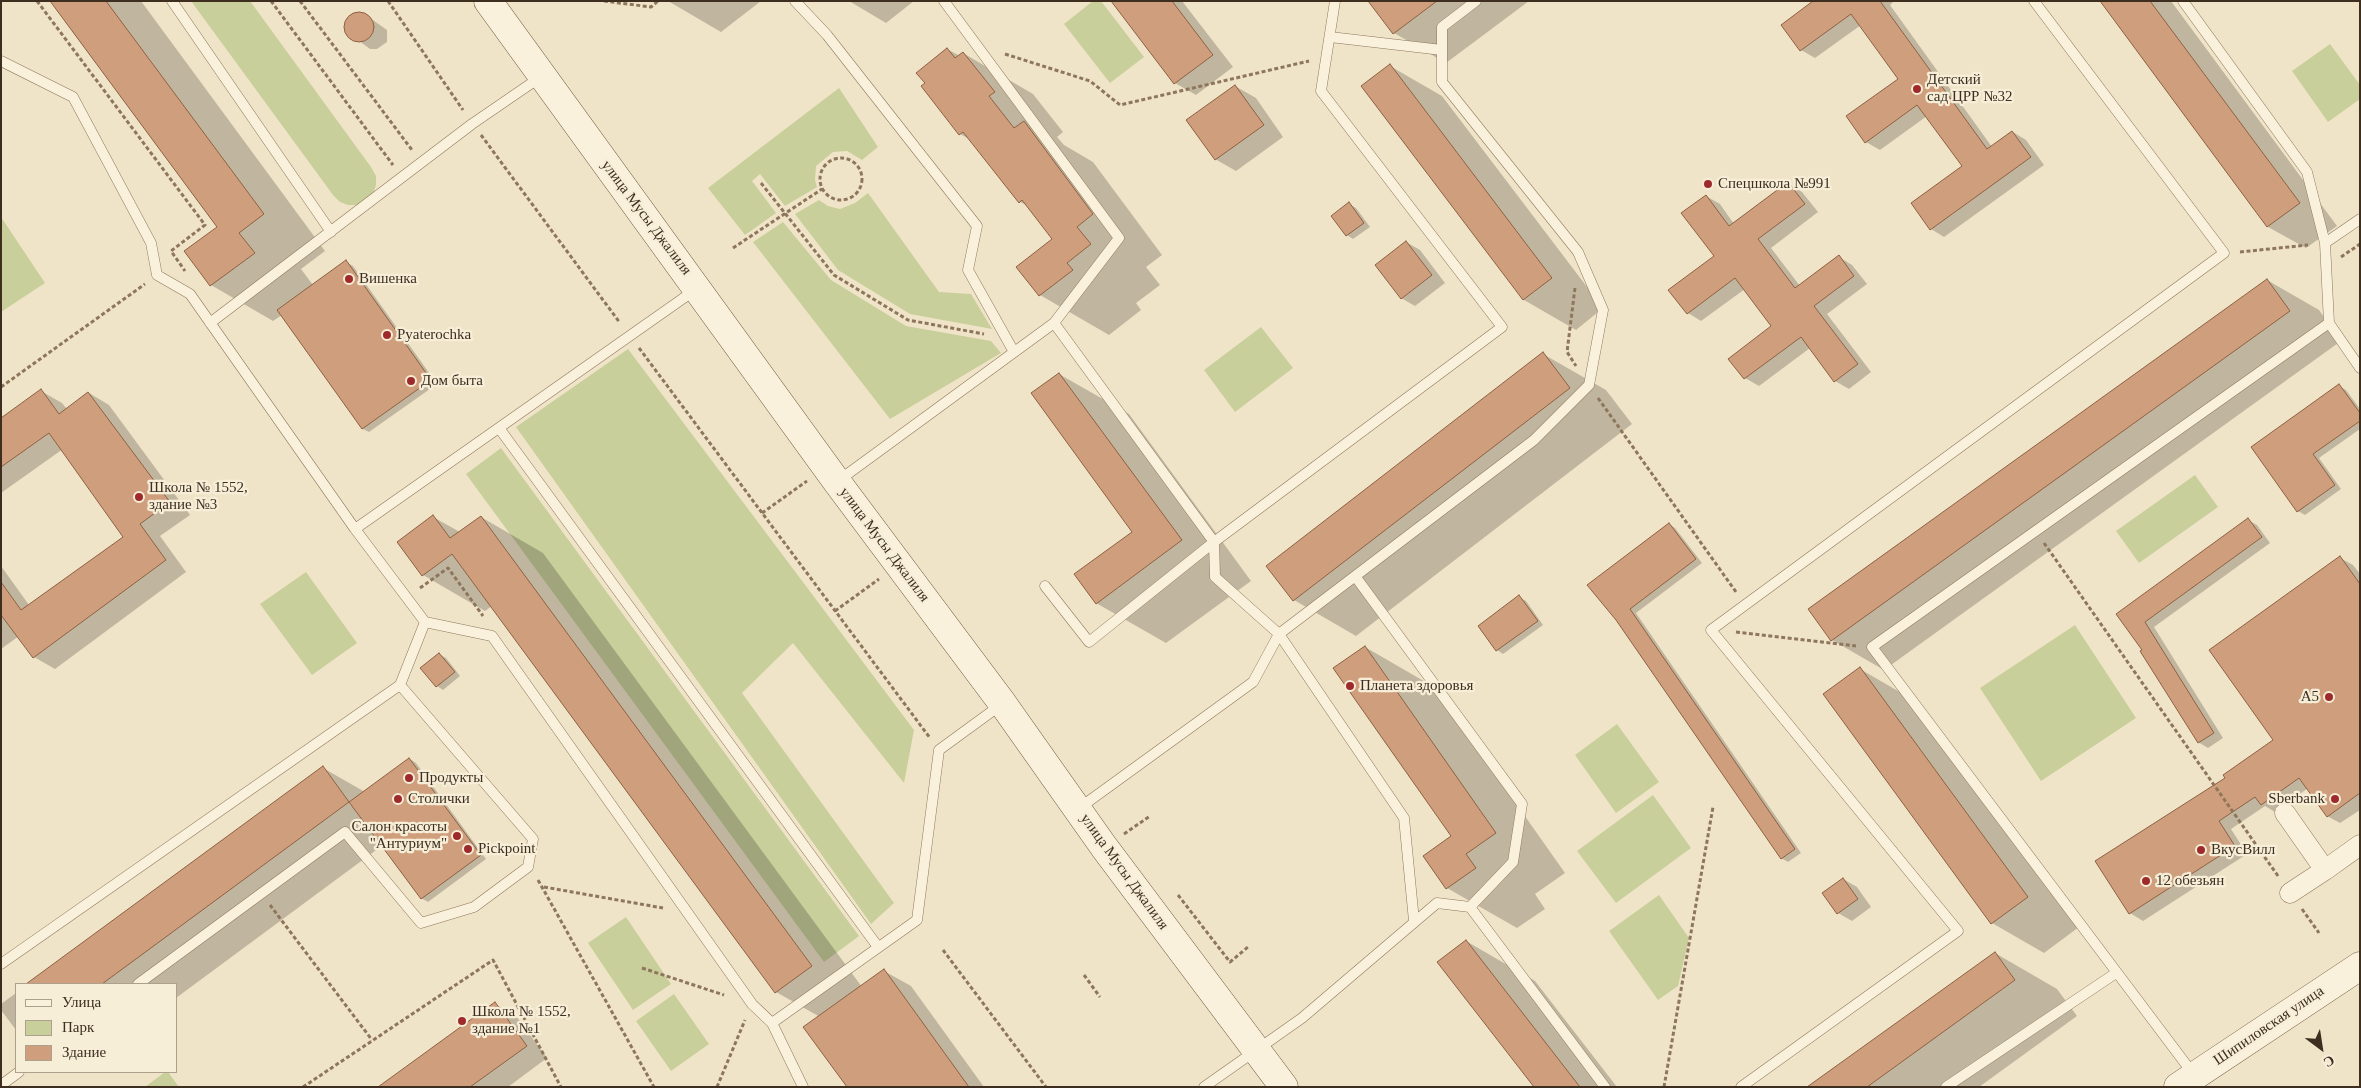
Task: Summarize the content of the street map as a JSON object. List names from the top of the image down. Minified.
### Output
{"streets":{"main road":["улица Мусы Джалиля","Шипиловская улица"]},"places":["Детский сад ЦРР №32","Спецшкола №991","Вишенка","Pyaterochka","Дом быта","Школа № 1552, здание №3","Планета здоровья","А5","Продукты","Столички","Sberbank","Салон красоты \"Антуриум\"","Pickpoint","ВкусВилл","12 обезьян","Школа № 1552, здание №1"],"legend":["Улица","Парк","Здание"],"north":"bottom right"}
